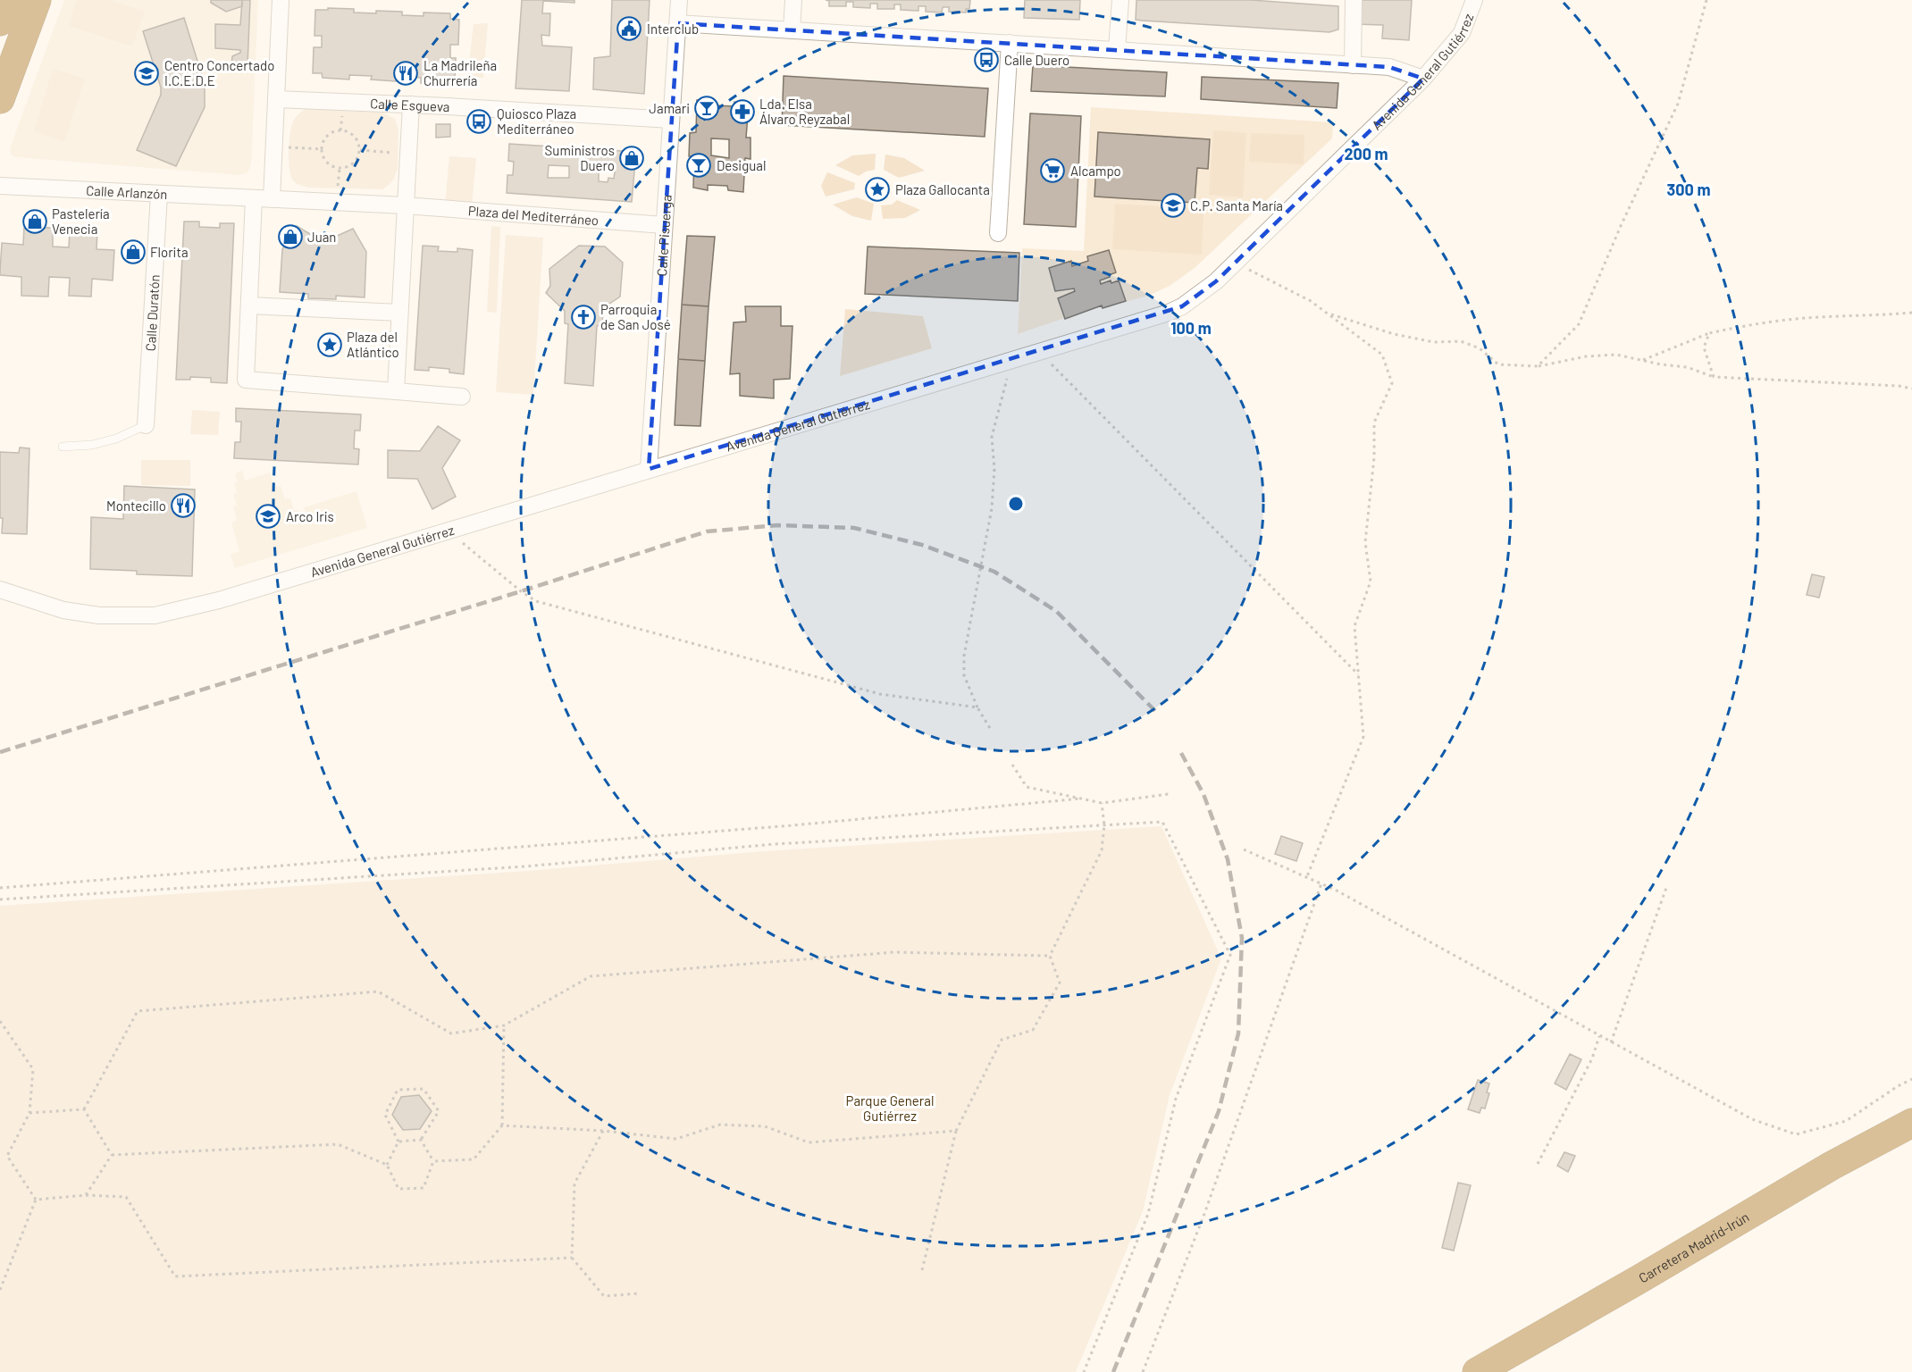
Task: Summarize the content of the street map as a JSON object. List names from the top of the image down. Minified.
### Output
{"streets":{"highway":["Carretera Madrid-Irún"],"street":["Avenida General Gutiérrez","Calle Esgueva","Calle Arlanzón","Plaza del Mediterráneo","Calle Pisuerga","Calle Duratón"]},"crossings":[["Avenida General Gutiérrez","Calle Pisuerga"],["Calle Esgueva","Calle Pisuerga"],["Calle Arlanzón","Plaza del Mediterráneo"],["Calle Arlanzón","Calle Duratón"],["Plaza del Mediterráneo","Calle Pisuerga"]],"parks":["Parque General Gutiérrez"],"places":{"public building":["Interclub"],"bus stop":["Calle Duero","Quiosco Plaza Mediterráneo"],"school or university":["Centro Concertado I.C.E.D.E","C.P. Santa María","Arco Iris"],"restaurant":["La Madrileña Churrería","Montecillo"],"bar":["Jamari","Desigual"],"pharmacy":["Lda. Elsa Álvaro Reyzabal"],"shop":["Suministros Duero","Pastelería Venecia","Juan","Florita"],"supermarket":["Alcampo"],"place":["Plaza Gallocanta","Plaza del Atlántico"],"church":["Parroquia de San José"]},"rings":["200 m","300 m","100 m"]}
